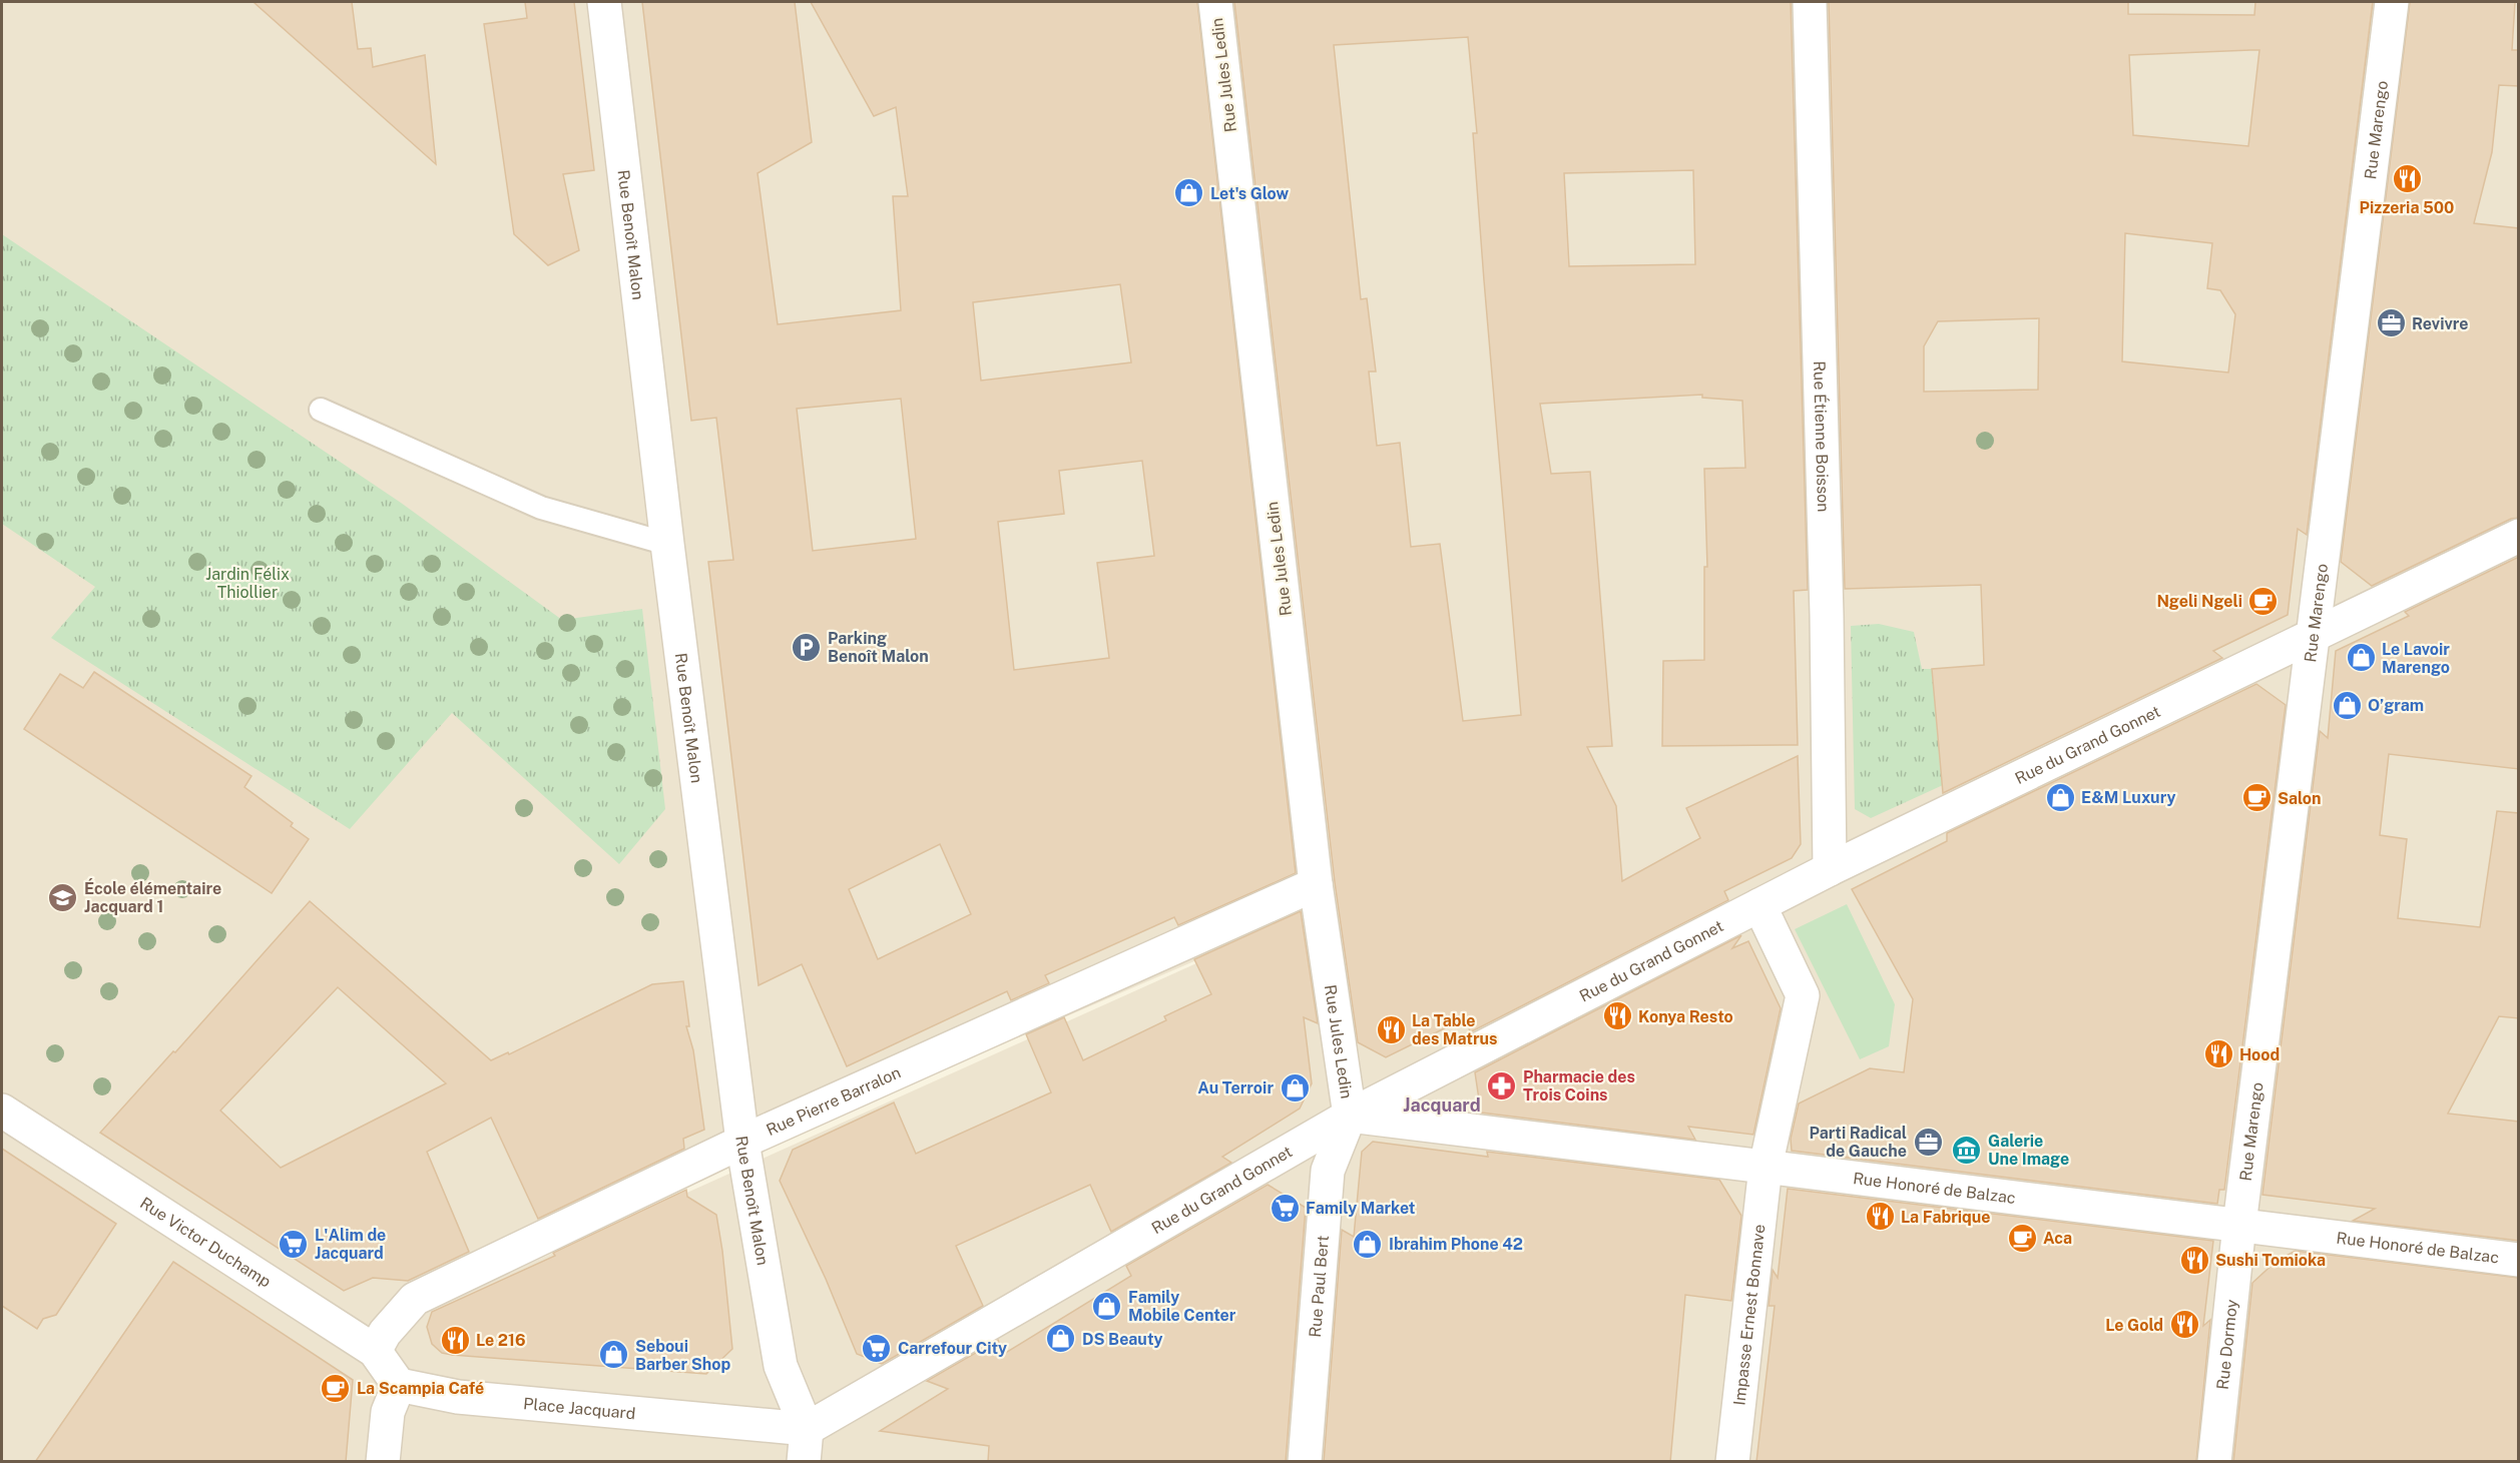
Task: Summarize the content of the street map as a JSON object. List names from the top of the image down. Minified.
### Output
{"streets":{"street":["Rue Jules Ledin","Rue Marengo","Rue Benoît Malon","Rue Étienne Boisson","Rue du Grand Gonnet","Rue Pierre Barralon","Rue Honoré de Balzac","Rue Victor Duchamp","Rue Paul Bert","Impasse Ernest Bonnave","Rue Dormoy","Place Jacquard"]},"crossings":[["Rue Jules Ledin","Rue du Grand Gonnet"],["Rue Jules Ledin","Rue Pierre Barralon"],["Rue Jules Ledin","Rue Honoré de Balzac"],["Rue Jules Ledin","Rue Paul Bert"],["Rue Marengo","Rue du Grand Gonnet"],["Rue Marengo","Rue Honoré de Balzac"],["Rue Marengo","Rue Dormoy"],["Rue Benoît Malon","Rue du Grand Gonnet"],["Rue Benoît Malon","Rue Pierre Barralon"],["Rue Benoît Malon","Place Jacquard"],["Rue Étienne Boisson","Rue du Grand Gonnet"],["Rue du Grand Gonnet","Rue Honoré de Balzac"],["Rue du Grand Gonnet","Rue Paul Bert"],["Rue du Grand Gonnet","Impasse Ernest Bonnave"],["Rue du Grand Gonnet","Place Jacquard"],["Rue Pierre Barralon","Rue Victor Duchamp"],["Rue Honoré de Balzac","Rue Paul Bert"],["Rue Honoré de Balzac","Impasse Ernest Bonnave"],["Rue Honoré de Balzac","Rue Dormoy"],["Rue Victor Duchamp","Place Jacquard"]],"districts":["Jacquard"],"parks":["Jardin Félix Thiollier"],"places":{"restaurant":["Pizzeria 500","Konya Resto","La Table des Matrus","Hood","La Fabrique","Sushi Tomioka","Le Gold","Le 216"],"shop":["Let's Glow","Le Lavoir Marengo","O’gram","E&M Luxury","Au Terroir","Ibrahim Phone 42","Family Mobile Center","DS Beauty","Seboui Barber Shop"],"office":["Revivre","Parti Radical de Gauche"],"cafe":["Ngeli Ngeli","Salon","Aca","La Scampia Café"],"parking":["Parking Benoît Malon"],"school or university":["École élémentaire Jacquard 1"],"pharmacy":["Pharmacie des Trois Coins"],"museum":["Galerie Une Image"],"supermarket":["Family Market","L'Alim de Jacquard","Carrefour City"]}}
